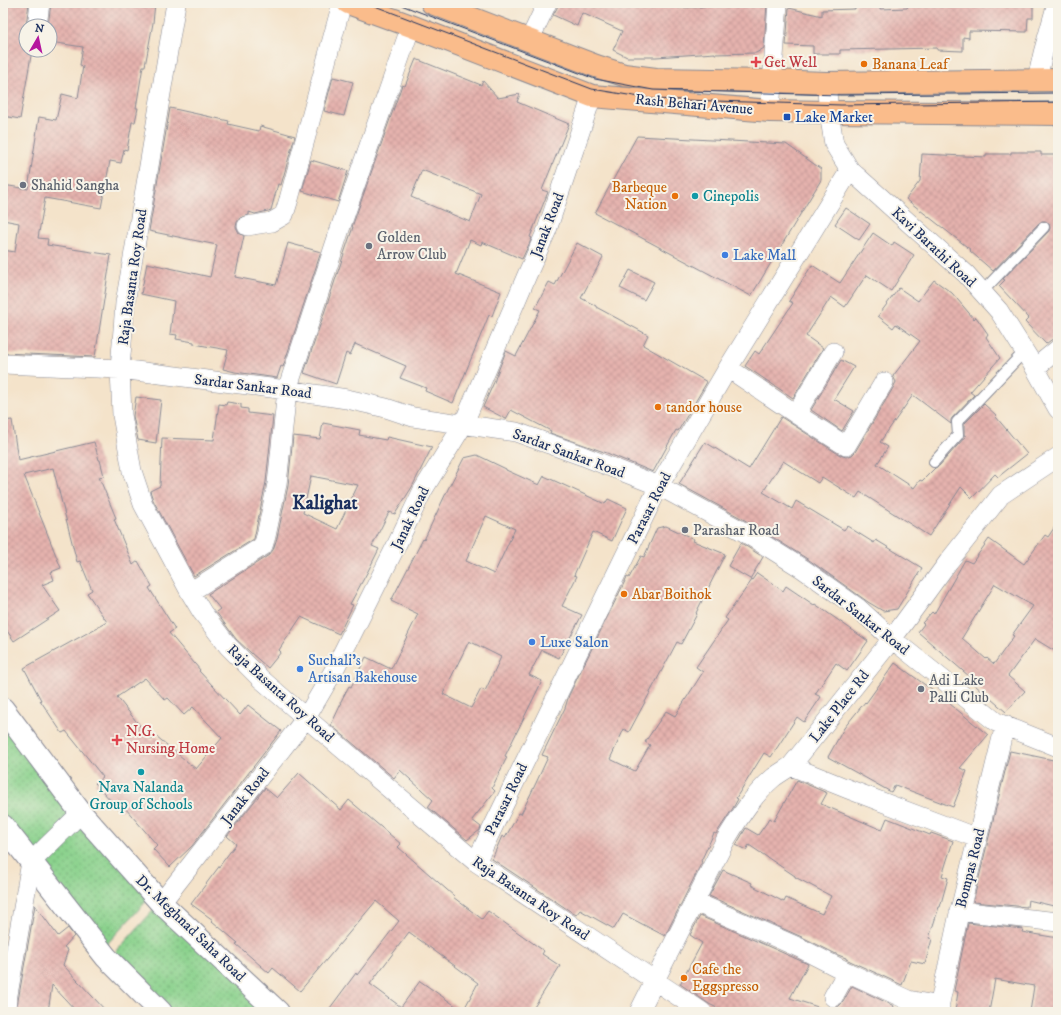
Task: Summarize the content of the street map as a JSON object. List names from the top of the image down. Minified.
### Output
{"streets":{"main road":["Rash Behari Avenue"],"street":["Janak Road","Kavi Barathi Road","Raja Basanta Roy Road","Sardar Sankar Road","Parasar Road","Lake Place Rd","Bompas Road","Dr. Meghnad Saha Road"]},"crossings":[["Rash Behari Avenue","Janak Road"],["Rash Behari Avenue","Kavi Barathi Road"],["Janak Road","Raja Basanta Roy Road"],["Janak Road","Sardar Sankar Road"],["Janak Road","Dr. Meghnad Saha Road"],["Kavi Barathi Road","Parasar Road"],["Raja Basanta Roy Road","Sardar Sankar Road"],["Raja Basanta Roy Road","Parasar Road"],["Raja Basanta Roy Road","Lake Place Rd"],["Sardar Sankar Road","Parasar Road"],["Sardar Sankar Road","Lake Place Rd"],["Sardar Sankar Road","Bompas Road"]],"districts":["Kalighat"],"places":{"health":["Get Well","N.G. Nursing Home"],"other":["Banana Leaf","Shahid Sangha","Barbeque Nation","Cinepolis","Golden Arrow Club","Lake Mall","tandor house","Parashar Road","Abar Boithok","Luxe Salon","Suchali's Artisan Bakehouse","Adi Lake Palli Club","Nava Nalanda Group of Schools","Cafe the Eggspresso"],"transit":["Lake Market"]},"north":"top"}
